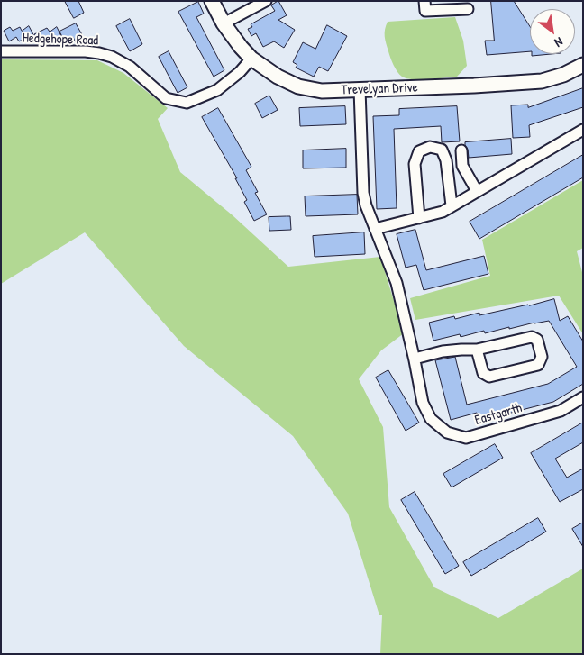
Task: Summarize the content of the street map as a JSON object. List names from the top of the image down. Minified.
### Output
{"streets":{"street":["Hedgehope Road","Trevelyan Drive","Eastgarth"]},"crossings":[["Hedgehope Road","Trevelyan Drive"],["Trevelyan Drive","Eastgarth"]],"north":"bottom right"}
